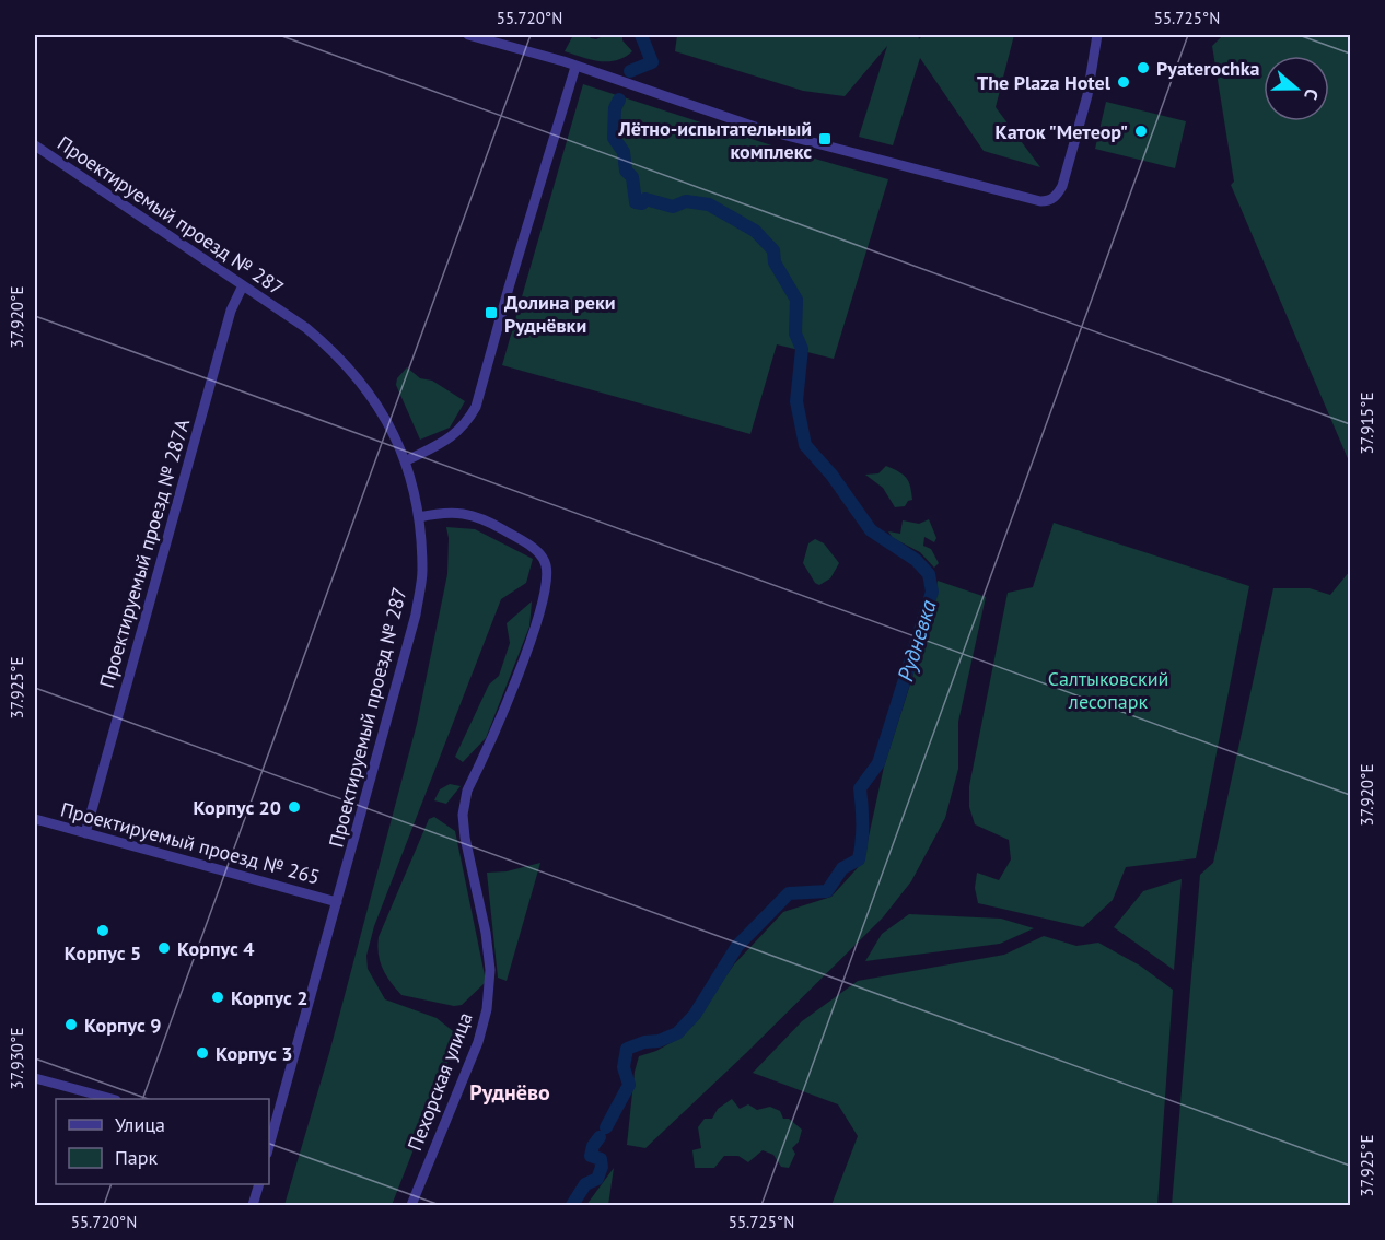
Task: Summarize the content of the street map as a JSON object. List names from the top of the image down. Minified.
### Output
{"streets":{"street":["Проектируемый проезд № 287","Проектируемый проезд № 287А","Проектируемый проезд № 265","Пехорская улица"]},"crossings":[["Проектируемый проезд № 287","Проектируемый проезд № 287А"],["Проектируемый проезд № 287","Проектируемый проезд № 265"],["Проектируемый проезд № 287","Пехорская улица"],["Проектируемый проезд № 287А","Проектируемый проезд № 265"]],"districts":["Руднёво"],"water":["Рудневка"],"parks":["Салтыковский лесопарк"],"places":{"other":["Pyaterochka","The Plaza Hotel","Каток \"Метеор\"","Корпус 20","Корпус 5","Корпус 4","Корпус 2","Корпус 9","Корпус 3"],"transit":["Лётно-испытательный комплекс","Долина реки Руднёвки"]},"legend":["Улица","Парк"],"north":"right","coordinates":["55.720°N","55.725°N","37.920°E","37.915°E","37.925°E","37.930°E"]}
